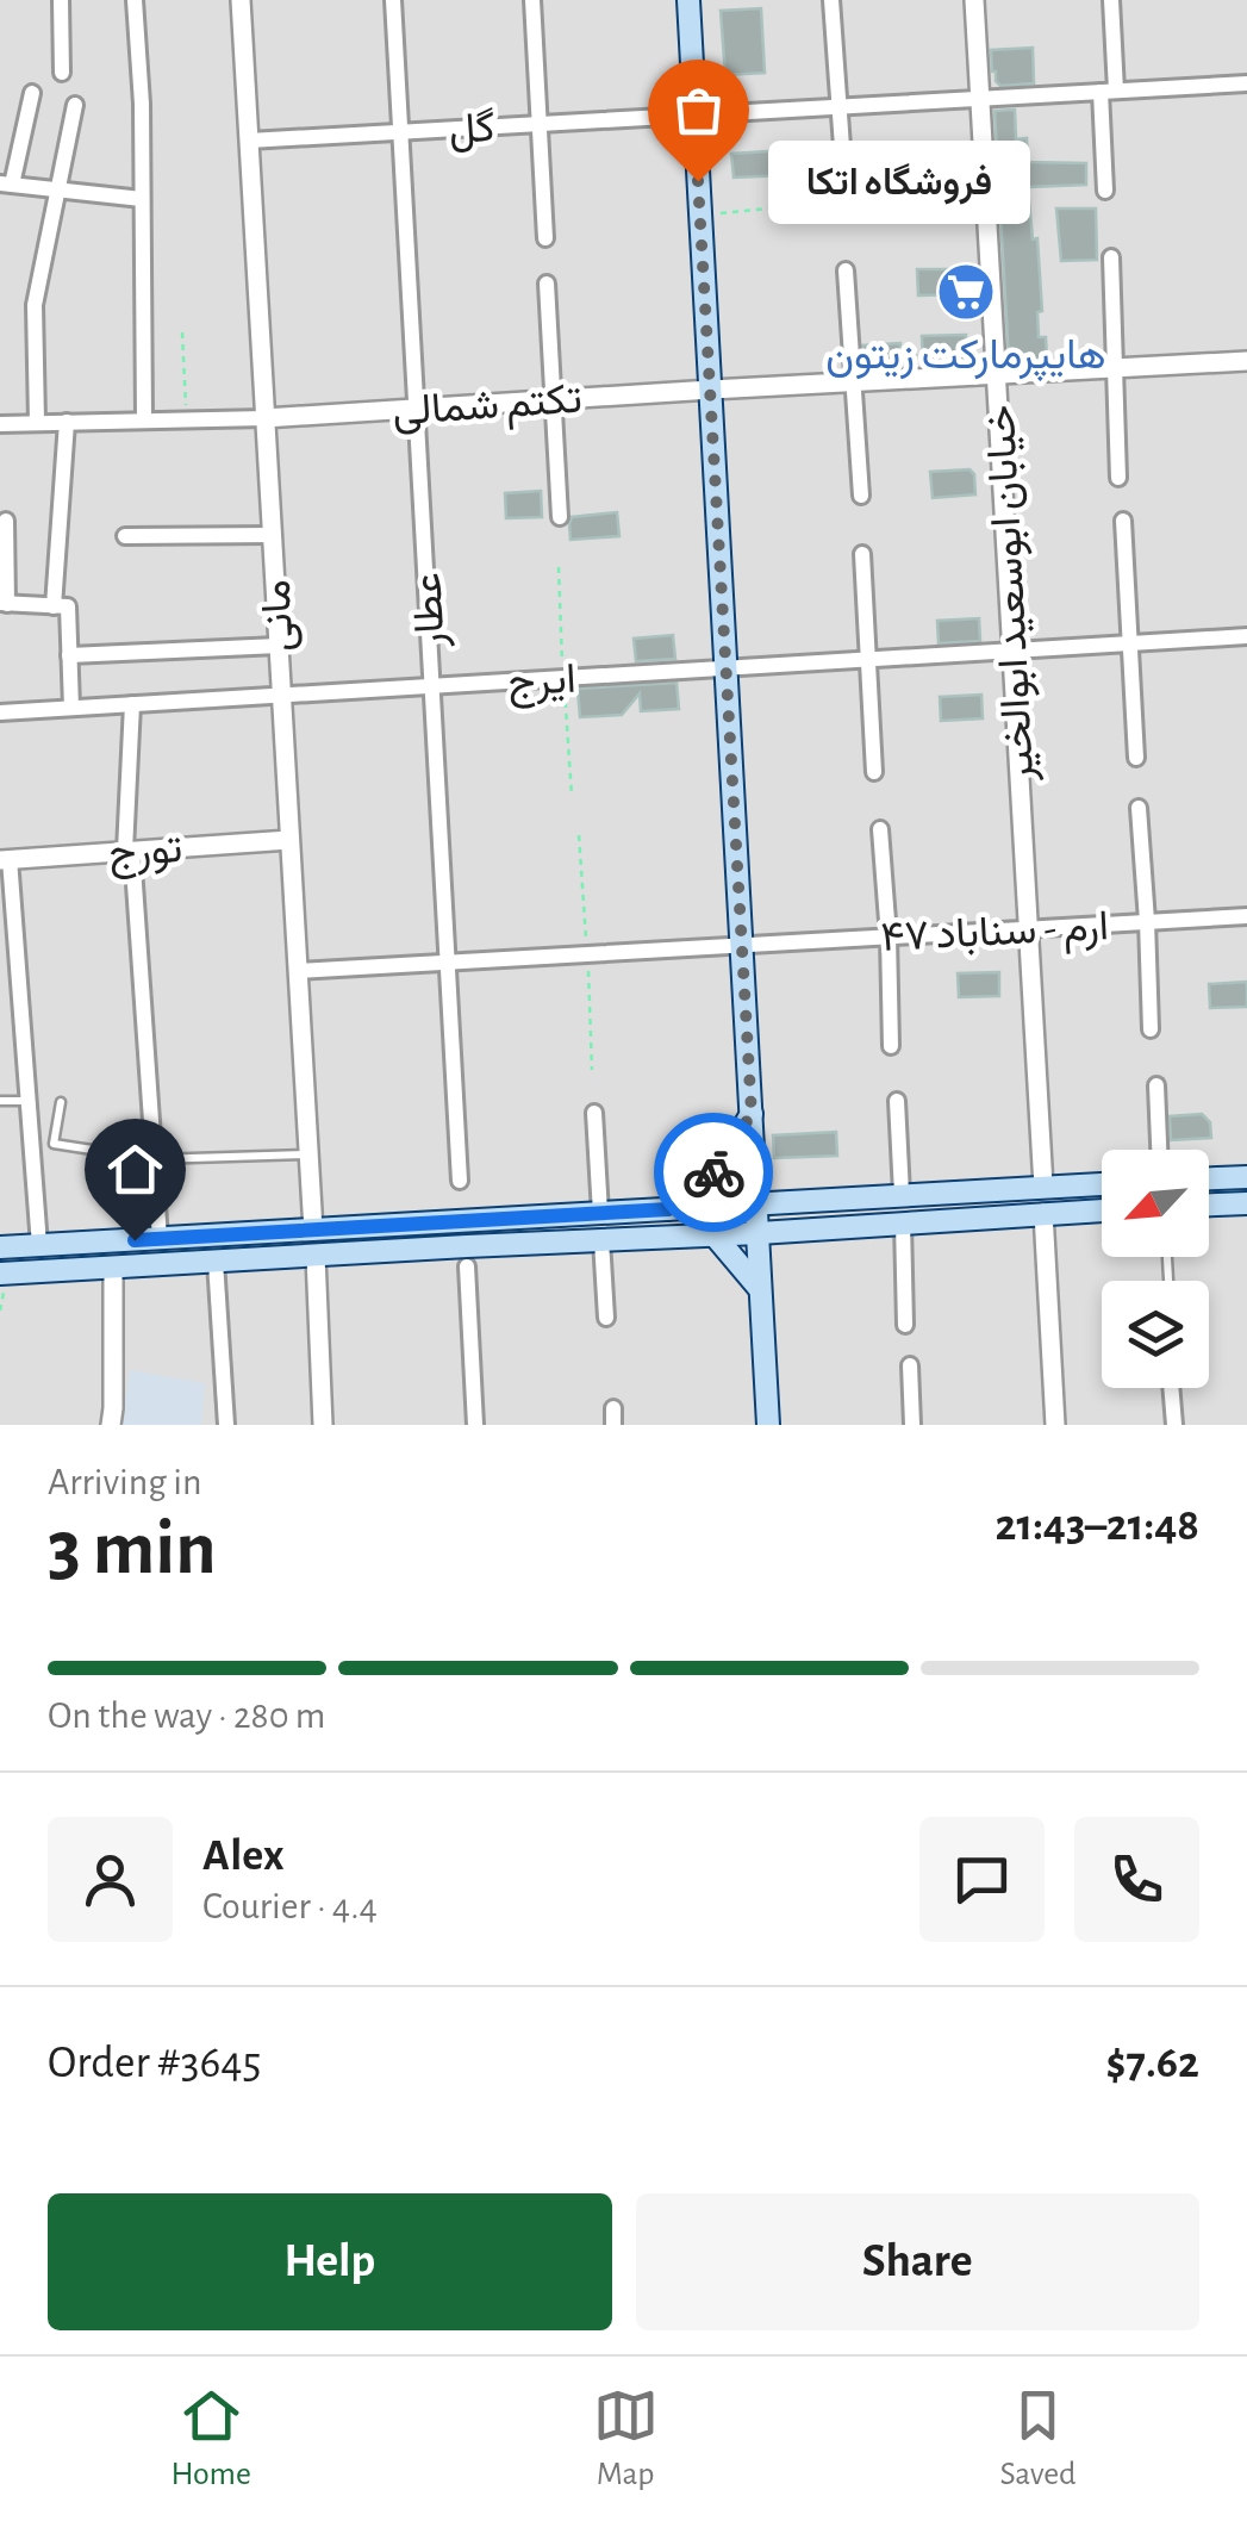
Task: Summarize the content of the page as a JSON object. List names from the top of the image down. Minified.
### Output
{"streets":{"street":["گل","تکتم شمالی","خیابان ابوسعید ابوالخیر","عطار","مانی","ایرج","تورج","ارم - سناباد ۴۷"]},"crossings":[["گل","خیابان ابوسعید ابوالخیر"],["گل","عطار"],["گل","مانی"],["تکتم شمالی","خیابان ابوسعید ابوالخیر"],["تکتم شمالی","عطار"],["تکتم شمالی","مانی"],["خیابان ابوسعید ابوالخیر","ایرج"],["خیابان ابوسعید ابوالخیر","ارم - سناباد ۴۷"],["عطار","ایرج"],["عطار","ارم - سناباد ۴۷"],["مانی","ایرج"],["مانی","تورج"],["مانی","ارم - سناباد ۴۷"]],"places":{"other":["فروشگاه اتکا"],"supermarket":["هایپرمارکت زیتون"]},"north":"bottom left","page":{"bubble":"فروشگاه اتکا","heading":["3 min","Arriving in","21:43–21:48"],"panel":["Alex","Courier · 4.4","Order #3645","$7.62"],"bar":"On the way · 280 m","buttons":["Help","Share"],"tabs":["Home","Map","Saved"]}}
